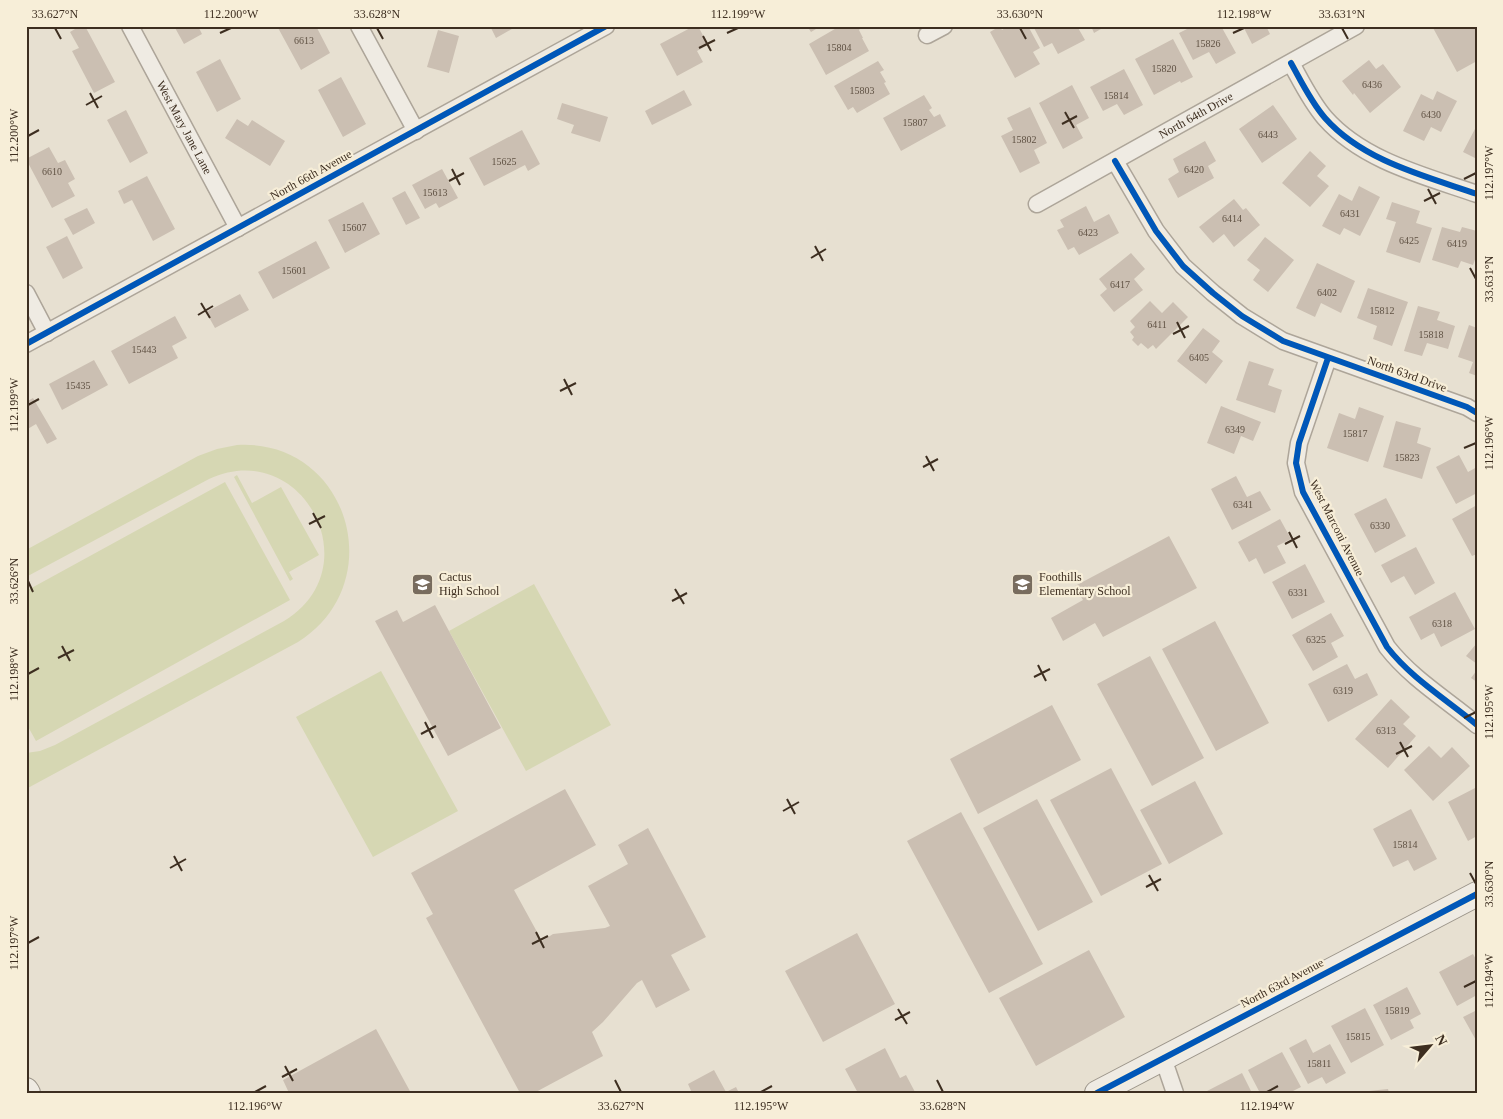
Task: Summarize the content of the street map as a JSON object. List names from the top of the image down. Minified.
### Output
{"streets":{"street":["North 64th Drive","West Mary Jane Lane","North 66th Avenue","North 63rd Drive","West Marconi Avenue","North 63rd Avenue"]},"crossings":[["West Mary Jane Lane","North 66th Avenue"],["North 63rd Drive","West Marconi Avenue"]],"places":{"school or university":["Cactus High School","Foothills Elementary School"]},"house_numbers":["6613","15826","15804","15820","6436","15803","15814","6430","15807","6443","15802","15625","6420","6610","15613","6431","6414","15607","6423","6425","6419","15601","6417","6402","15812","6411","15818","15443","6405","15435","6349","15817","15823","6341","6330","6331","6318","6325","6319","6313","15814","15819","15815","15811"],"north":"top right","coordinates":["33.627°N","112.200°W","33.628°N","112.199°W","33.630°N","112.198°W","33.631°N","112.197°W","112.196°W","33.626°N","112.195°W","112.194°W"]}
